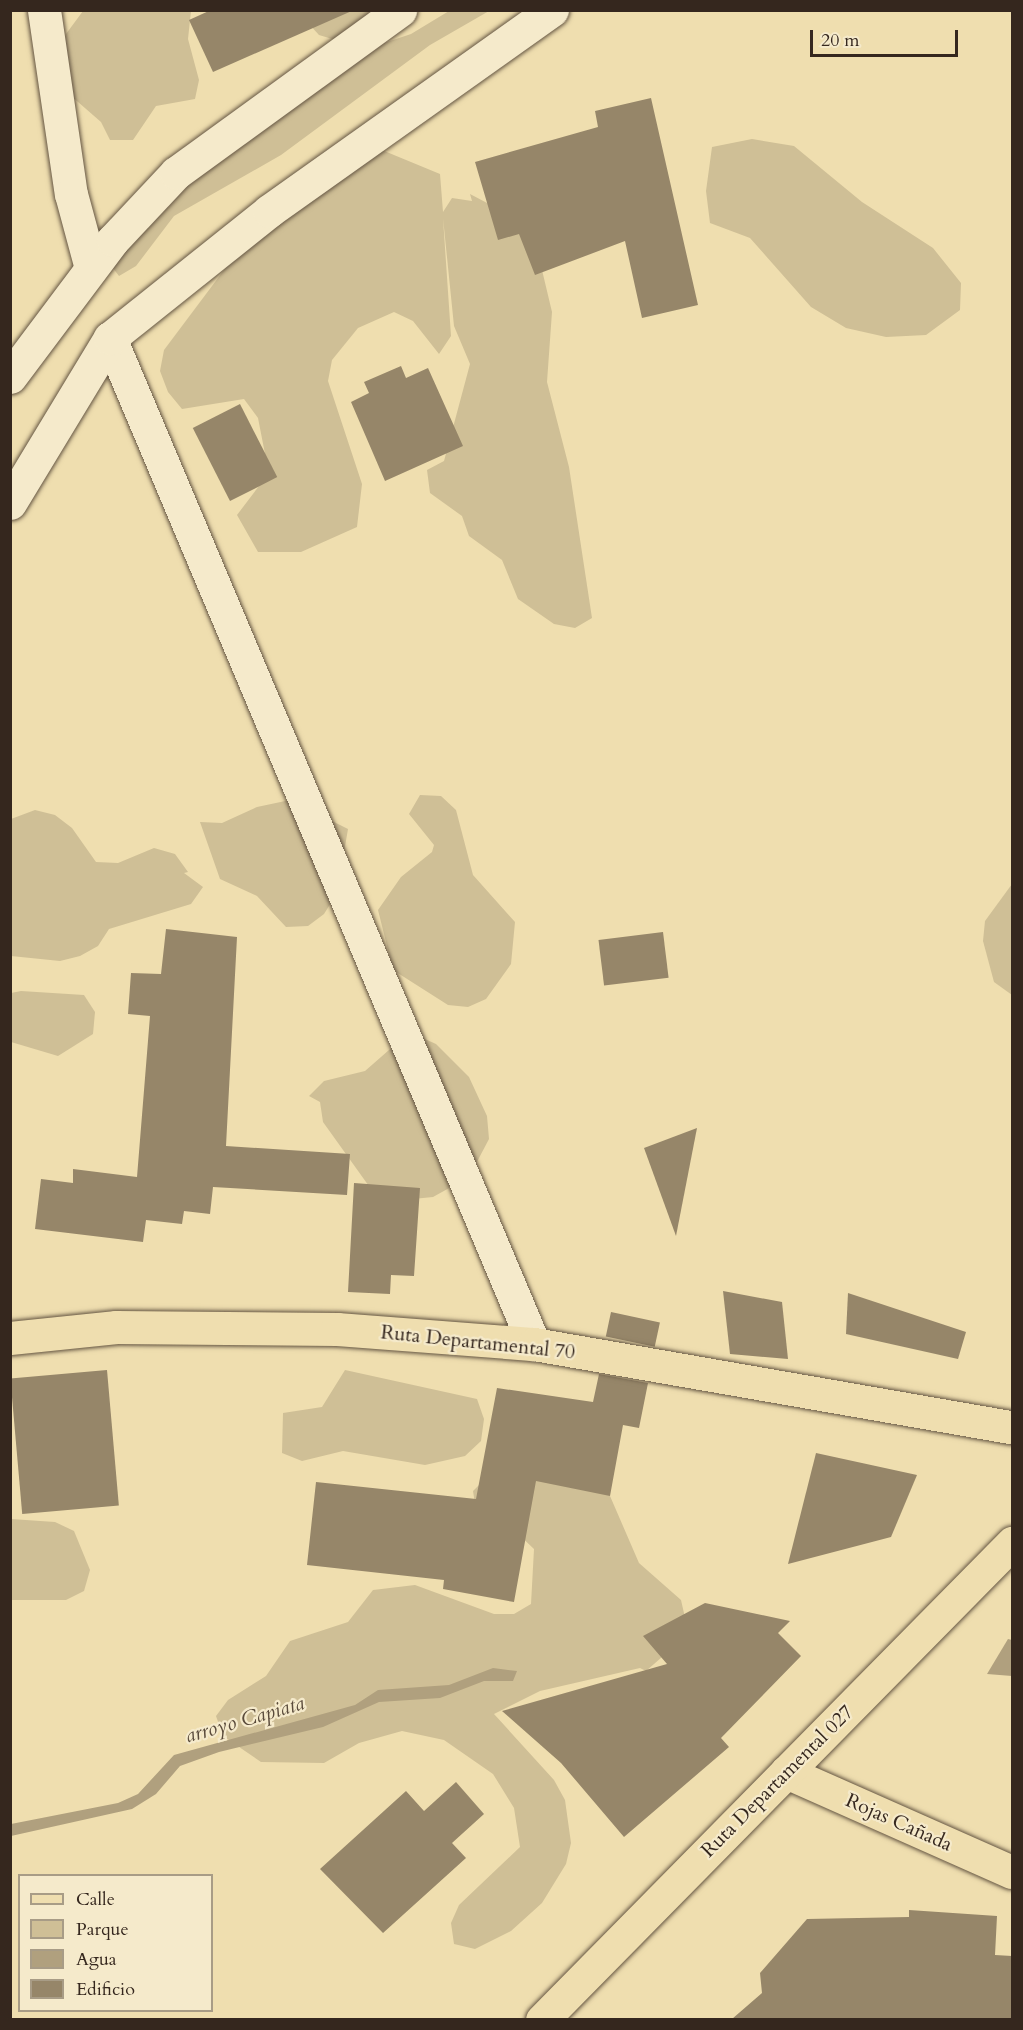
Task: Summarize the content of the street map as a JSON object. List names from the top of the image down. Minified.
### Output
{"streets":{"main road":["Ruta Departamental 70","Ruta Departamental 027","Rojas Cañada"]},"crossings":[["Ruta Departamental 027","Rojas Cañada"]],"water":["arroyo Capiata"],"legend":["Calle","Parque","Agua","Edificio"],"scale_bar":"20 m"}
